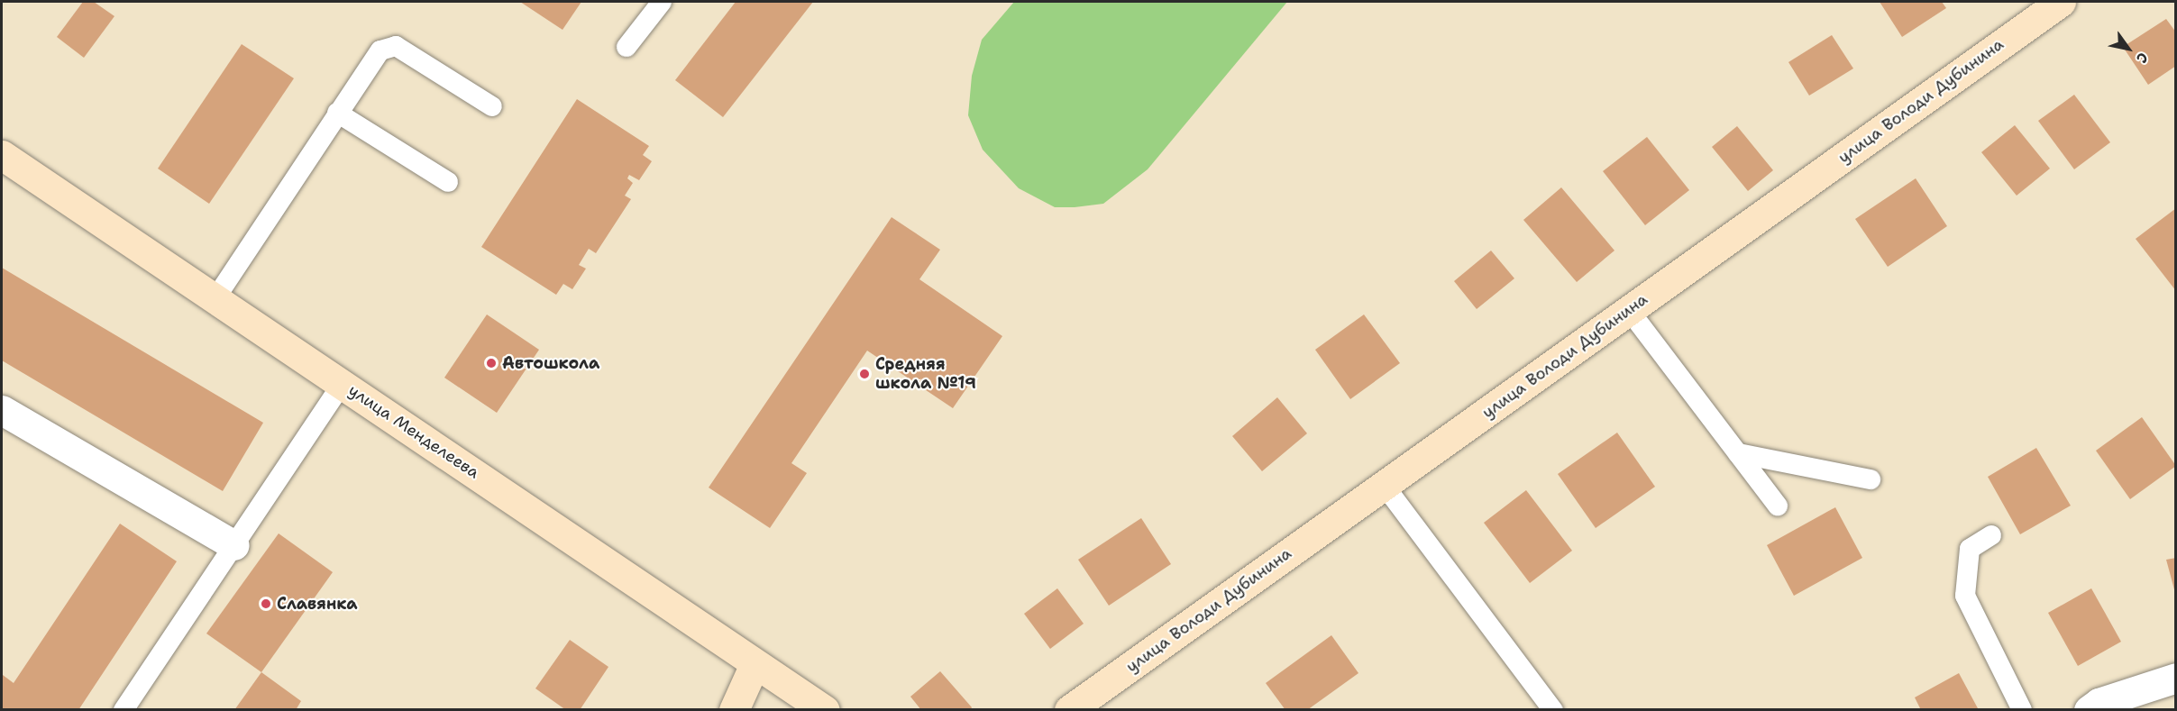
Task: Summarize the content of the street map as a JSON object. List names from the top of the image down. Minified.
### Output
{"streets":{"street":["улица Володи Дубинина","улица Менделеева"]},"places":["Автошкола","Средняя школа №19","Славянка"],"north":"bottom right"}
